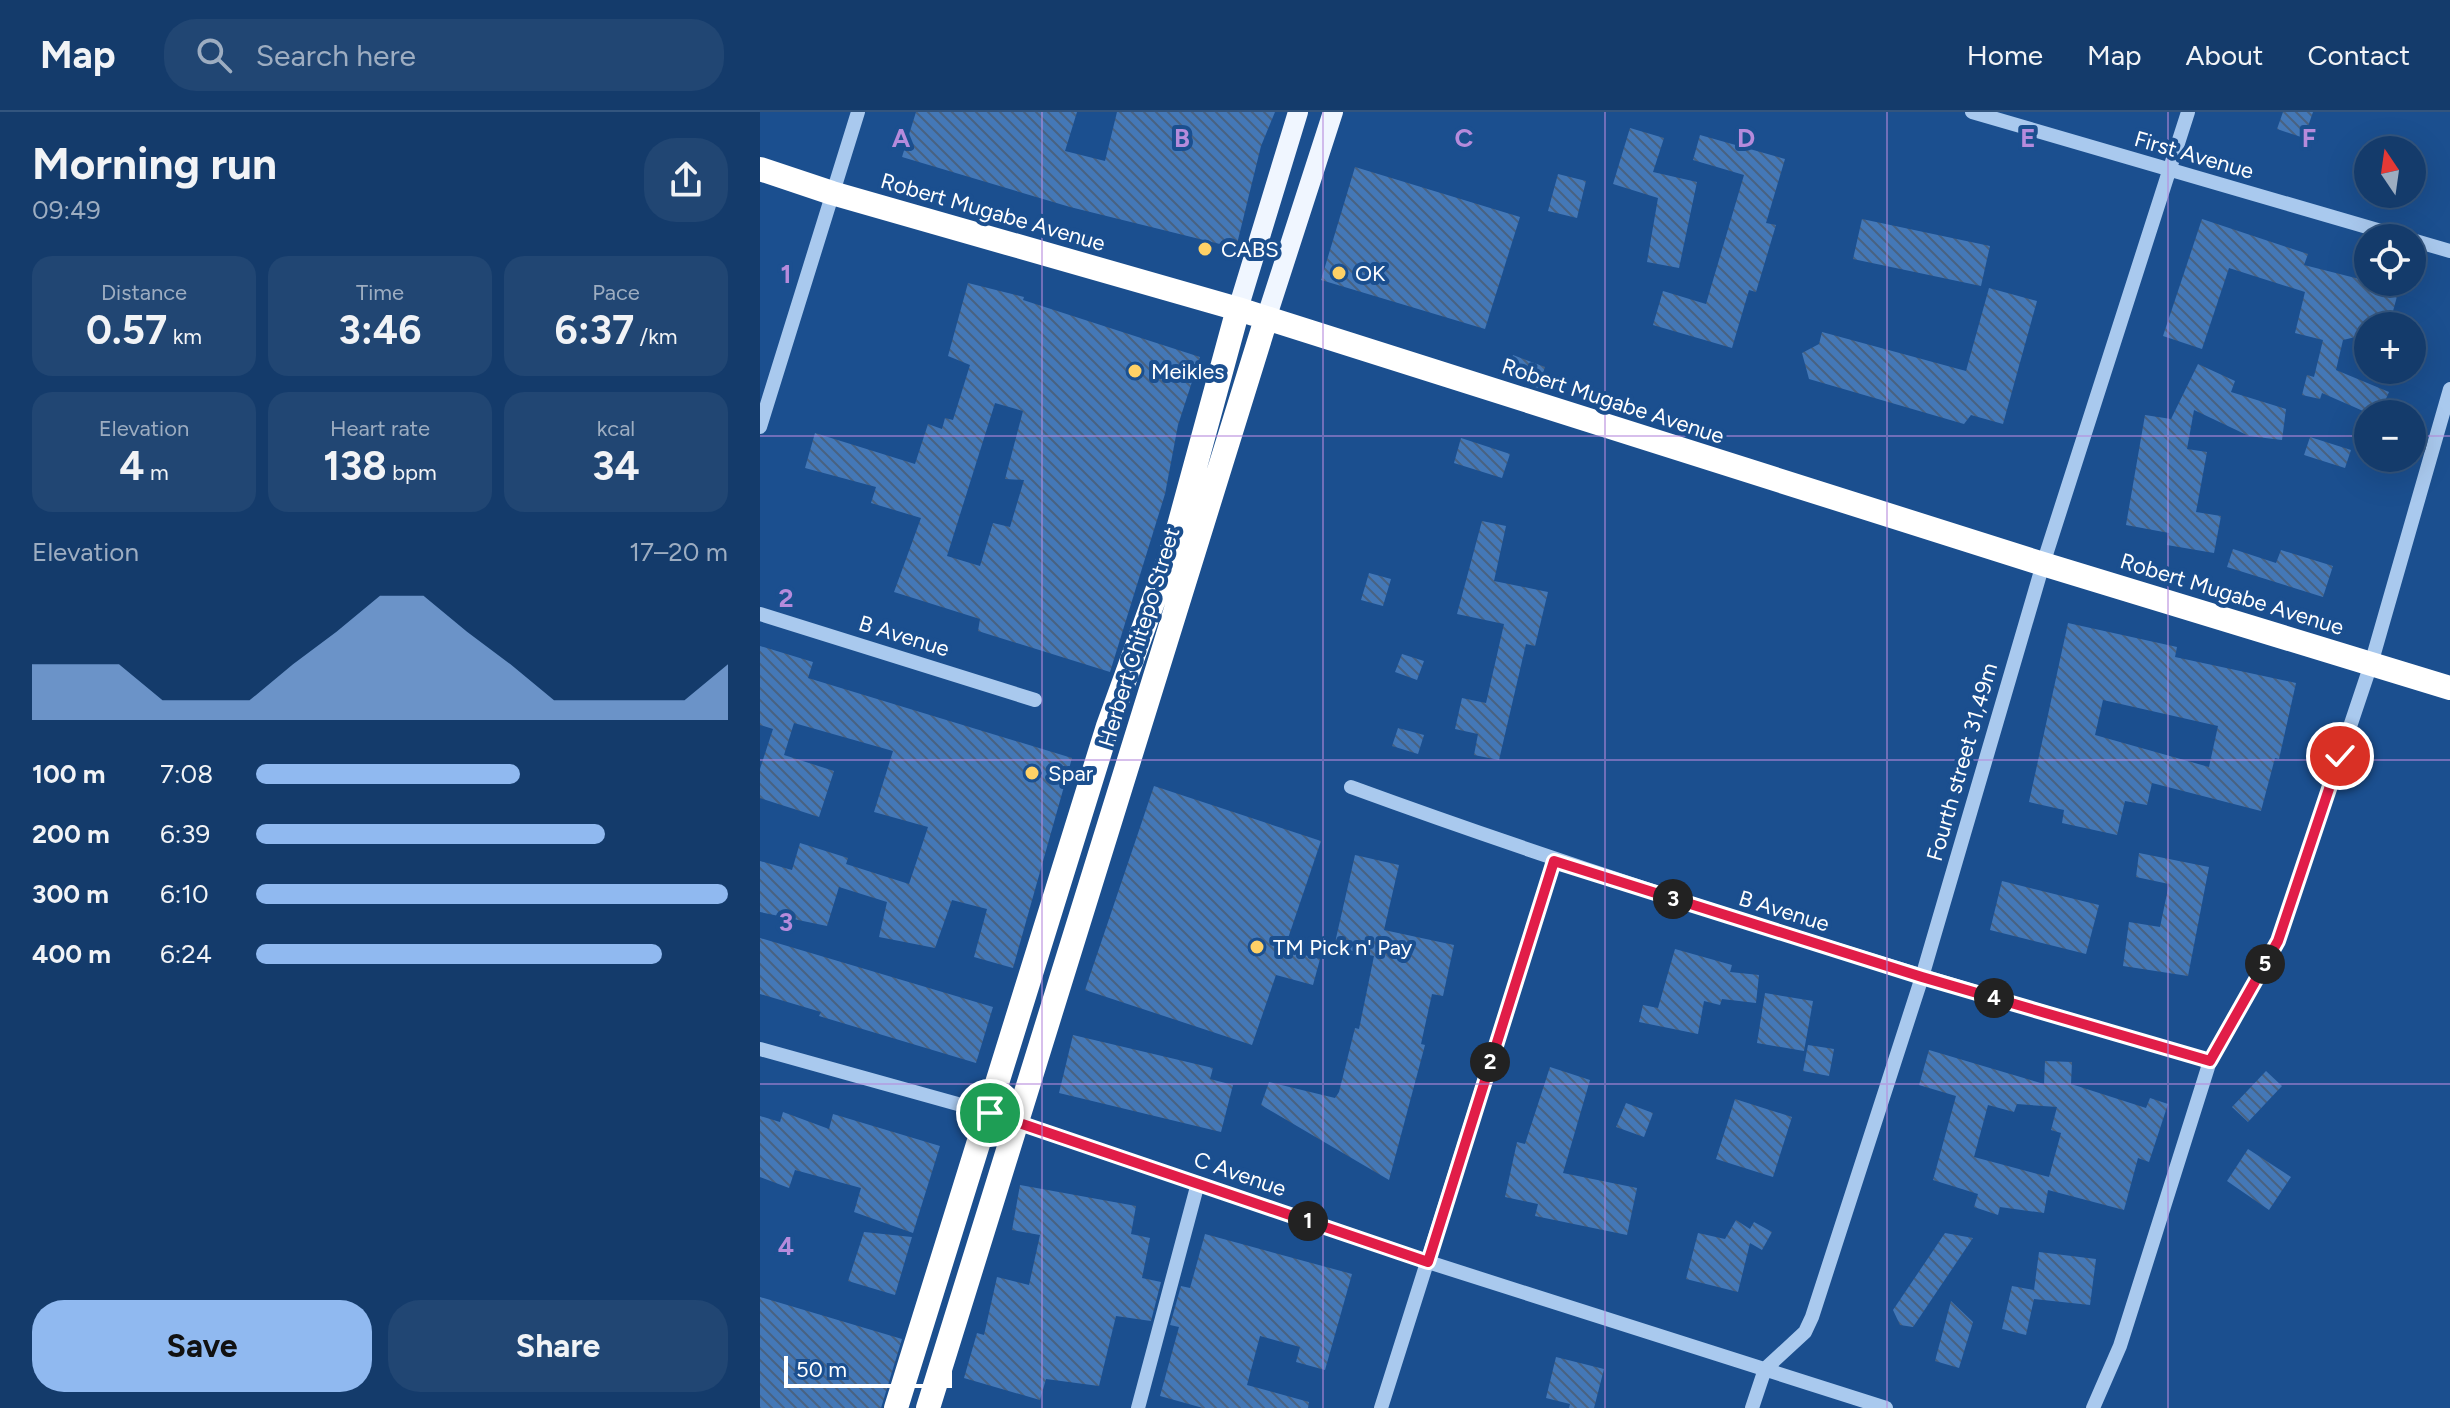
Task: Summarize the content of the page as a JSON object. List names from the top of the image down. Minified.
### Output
{"streets":{"highway":["Robert Mugabe Avenue","Herbert Chitepo Street"],"street":["First Avenue","B Avenue","Fourth street 31,49m","C Avenue"]},"crossings":[["First Avenue","Fourth street 31,49m"],["Robert Mugabe Avenue","Herbert Chitepo Street"],["Robert Mugabe Avenue","Fourth street 31,49m"],["B Avenue","Fourth street 31,49m"],["Herbert Chitepo Street","C Avenue"],["Fourth street 31,49m","C Avenue"]],"places":["CABS","OK","Meikles","Spar","TM Pick n' Pay"],"scale_bar":"50 m","north":"top","page":{"header":"Map","search":"Search here","nav":["Home","Map","About","Contact"],"heading":["Morning run","09:49"],"map_buttons":["+","−"],"stats":[["Distance","0.57 km"],["Time","3:46"],["Pace","6:37 /km"],["Elevation","4 m"],["Heart rate","138 bpm"],["kcal","34"]],"chart":["Elevation","17–20 m"],"list":[{"name":"100 m","note":"7:08"},{"name":"200 m","note":"6:39"},{"name":"300 m","note":"6:10"},{"name":"400 m","note":"6:24"}],"pins":["3","5","4","2","1"],"buttons":["Save","Share"],"scale":"50 m"},"grid":{"columns":["A","B","C","D","E","F"],"rows":["1","2","3","4"]}}
